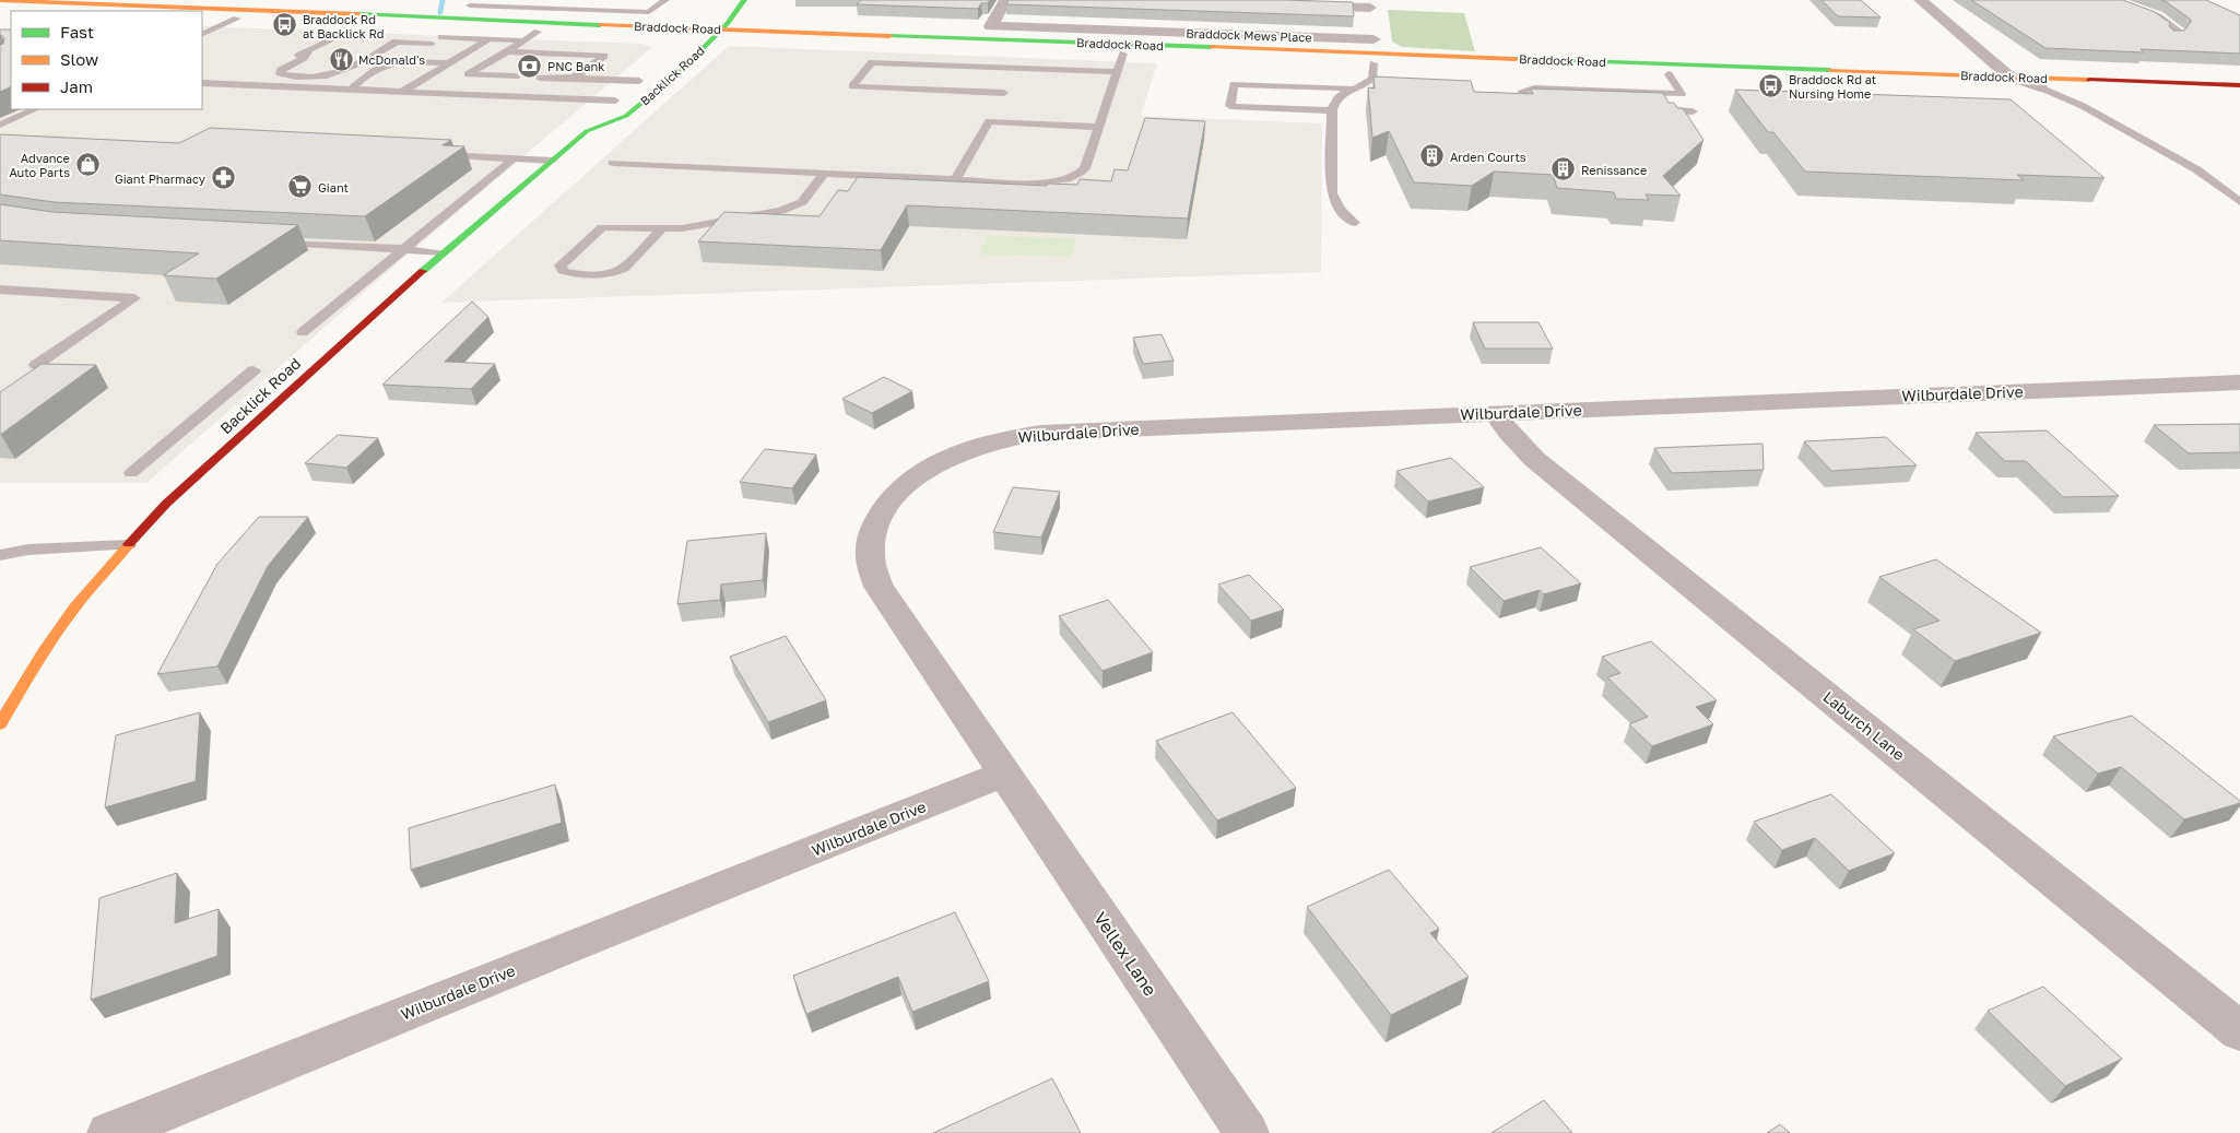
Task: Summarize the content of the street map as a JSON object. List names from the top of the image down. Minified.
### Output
{"streets":{"main road":["Braddock Road","Backlick Road"],"street":["Braddock Mews Place","Wilburdale Drive","Laburch Lane","Vellex Lane"]},"crossings":[["Braddock Road","Braddock Mews Place"],["Braddock Road","Backlick Road"],["Wilburdale Drive","Laburch Lane"],["Wilburdale Drive","Vellex Lane"]],"places":{"bus stop":["Braddock Rd at Backlick Rd","Braddock Rd at Nursing Home"],"restaurant":["McDonald's"],"bank":["PNC Bank"],"building":["Arden Courts","Renissance"],"shop":["Advance Auto Parts"],"pharmacy":["Giant Pharmacy"],"supermarket":["Giant"]},"legend":["Fast","Slow","Jam"]}
